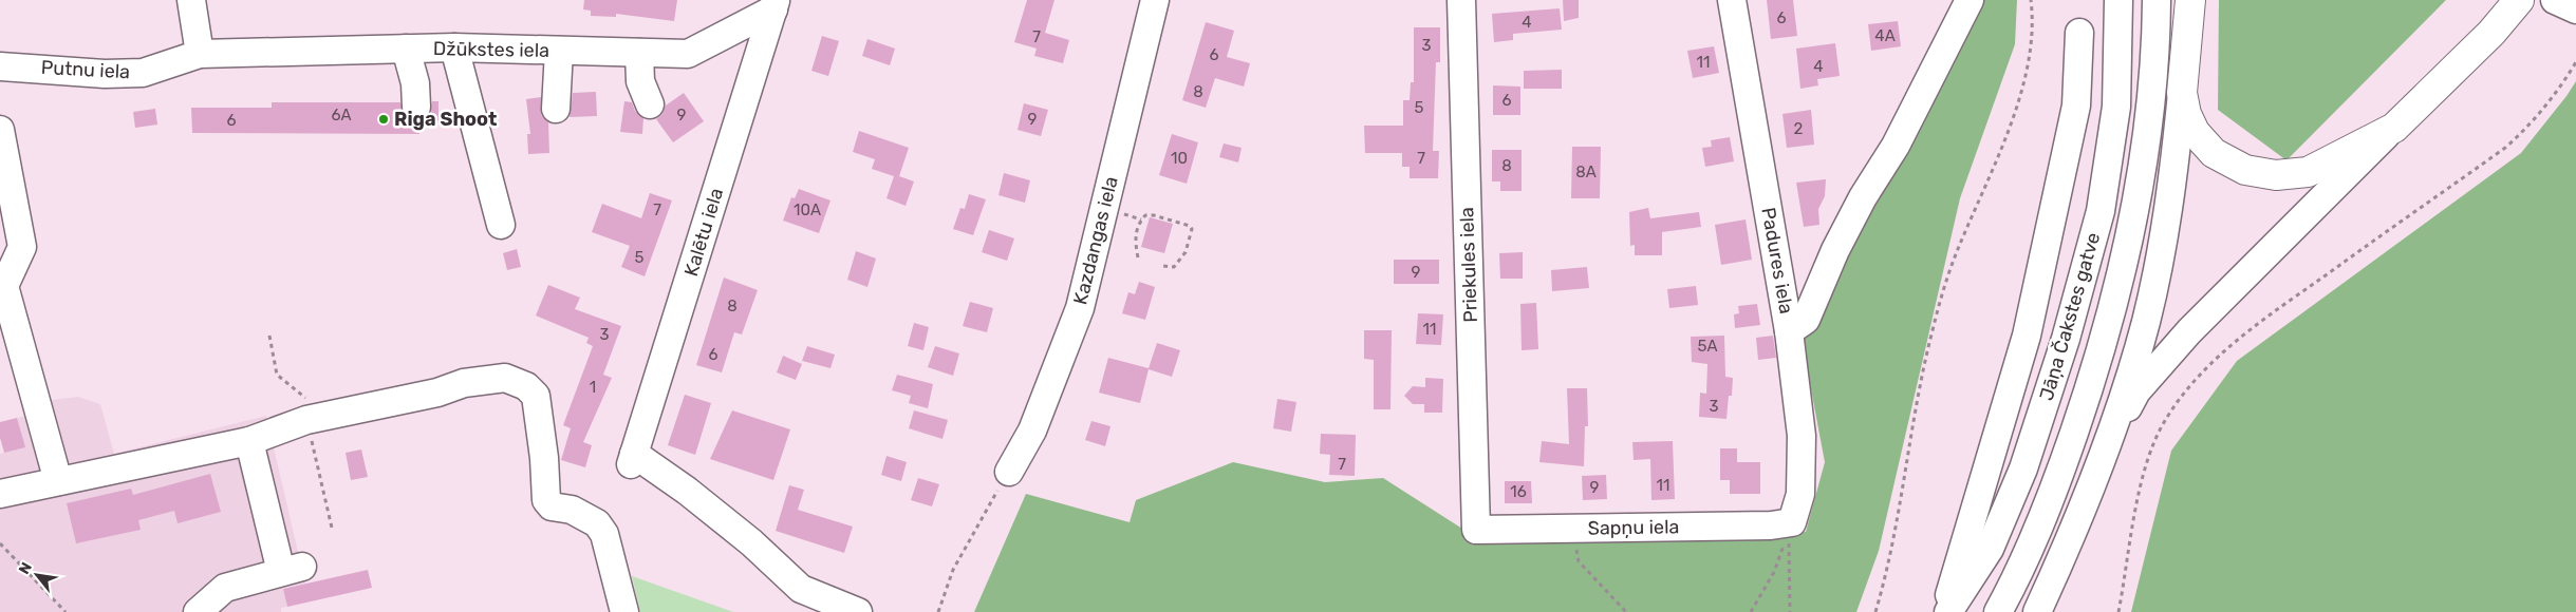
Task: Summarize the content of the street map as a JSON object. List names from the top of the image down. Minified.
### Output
{"streets":{"street":["Džūkstes iela","Putnu iela","Kalētu iela","Kazdangas iela","Padures iela","Priekules iela","Jāņa Čakstes gatve","Sapņu iela"]},"crossings":[["Džūkstes iela","Putnu iela"],["Džūkstes iela","Kalētu iela"],["Padures iela","Sapņu iela"],["Priekules iela","Sapņu iela"]],"places":["Riga Shoot"],"house_numbers":["6","4","4A","7","3","6","11","4","8","6","5","6A","9","9","6","2","10","7","8","8A","7","10A","5","9","8","11","3","5A","6","1","3","7","11","9","16"],"north":"top left"}
